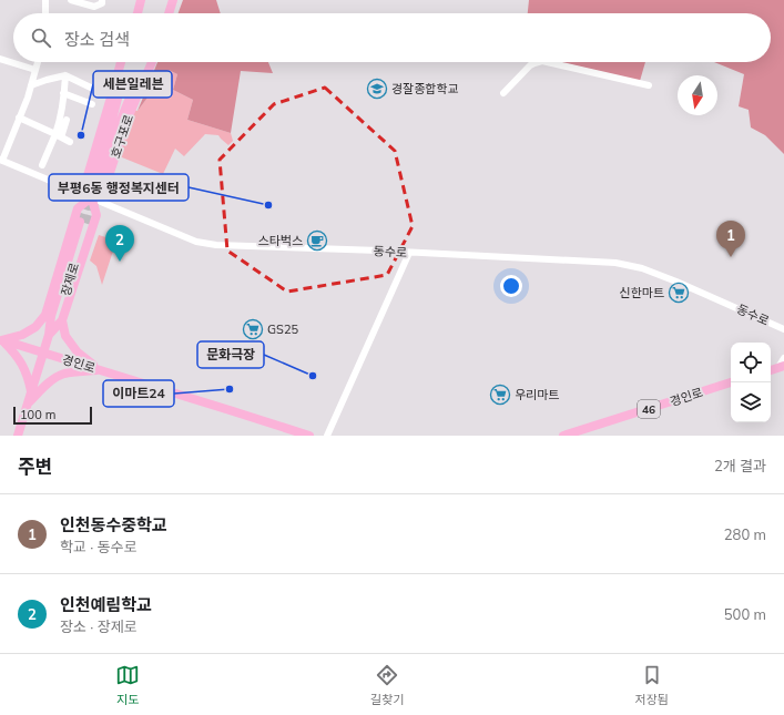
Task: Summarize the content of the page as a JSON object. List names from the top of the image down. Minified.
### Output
{"streets":{"main road":["호구포로","장제로","경인로","46"],"street":["동수로"]},"crossings":[["호구포로","동수로"],["장제로","경인로"]],"places":{"school or university":["경잘종합학교"],"other":["세븐일레븐","부평6동 행정복지센터","문화극장","이마트24"],"cafe":["스타벅스"],"supermarket":["신한마트","GS25","우리마트"]},"scale_bar":"100 m","north":"bottom","page":{"search":"장소 검색","pins":["1","2"],"scale":"100 m","heading":["주변","2개 결과"],"list":[{"mark":"1","name":"인천동수중학교","note":"학교 · 동수로","value":"280 m"},{"mark":"2","name":"인천예림학교","note":"장소 · 장제로","value":"500 m"}],"nav":["지도","길찾기","저장됨"]}}
